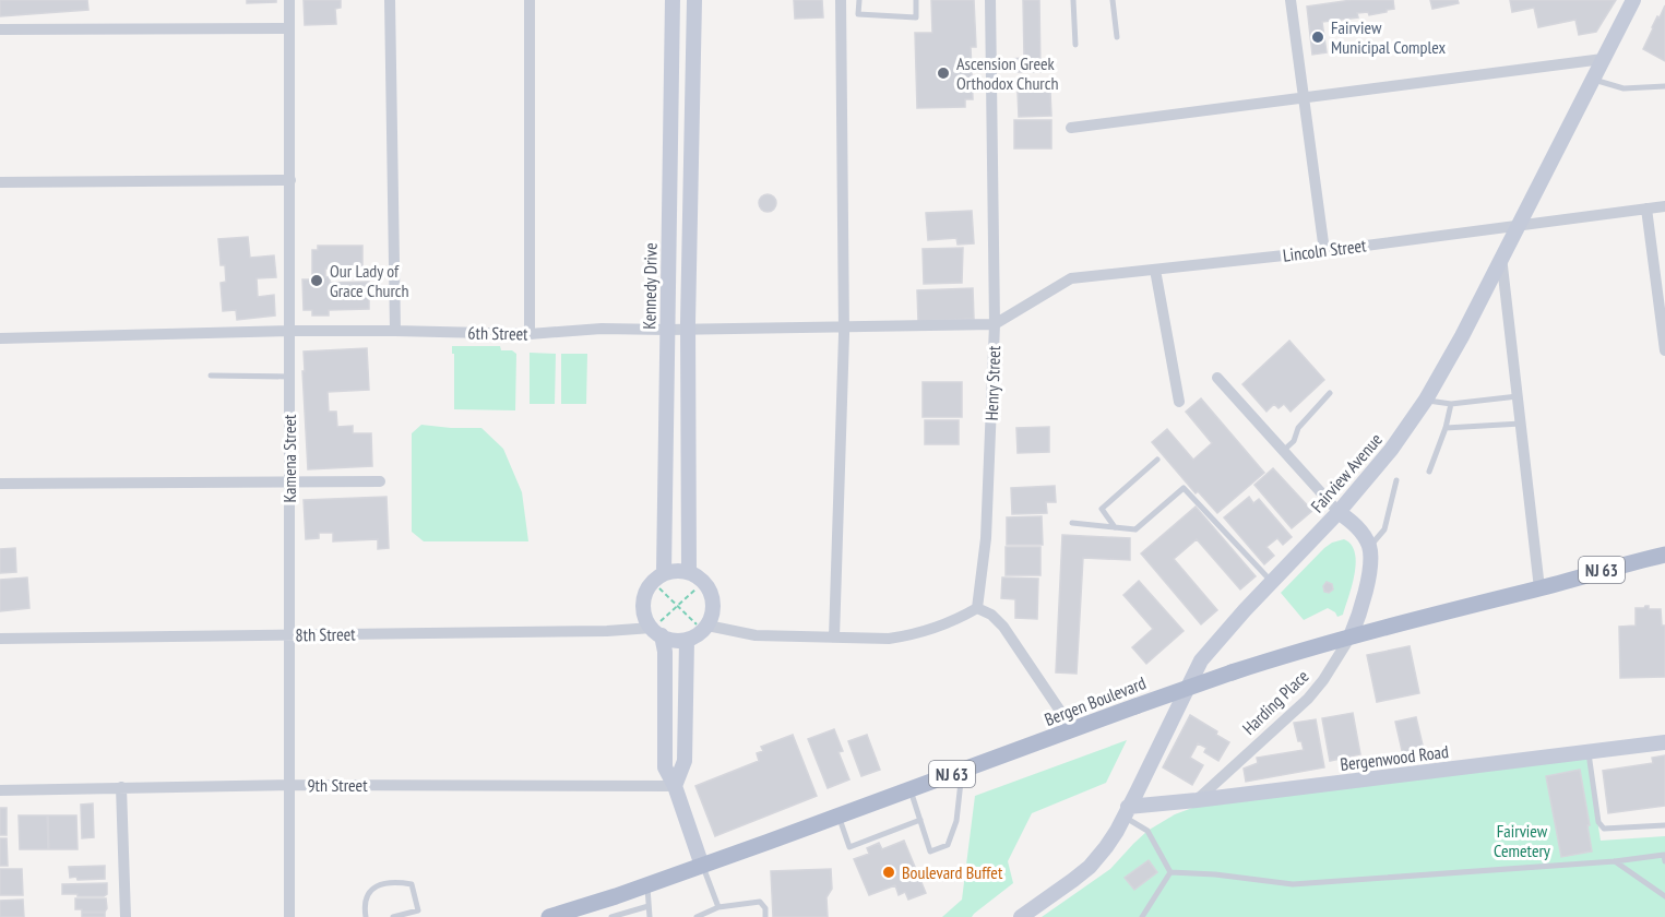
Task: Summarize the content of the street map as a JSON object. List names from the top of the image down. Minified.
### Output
{"streets":{"main road":["NJ 63","Bergen Boulevard"],"street":["Lincoln Street","Kennedy Drive","6th Street","Henry Street","Kamena Street","Fairview Avenue","8th Street","Harding Place","Bergenwood Road","9th Street"]},"crossings":[["Lincoln Street","6th Street"],["Lincoln Street","Henry Street"],["Lincoln Street","Fairview Avenue"],["Kennedy Drive","6th Street"],["6th Street","Henry Street"],["6th Street","Kamena Street"],["Kamena Street","8th Street"],["Kamena Street","9th Street"],["Fairview Avenue","Bergenwood Road"],["Bergen Boulevard","Harding Place"],["Harding Place","Bergenwood Road"]],"parks":["Fairview Cemetery"],"places":["Fairview Municipal Complex","Ascension Greek Orthodox Church","Our Lady of Grace Church","Boulevard Buffet"]}
